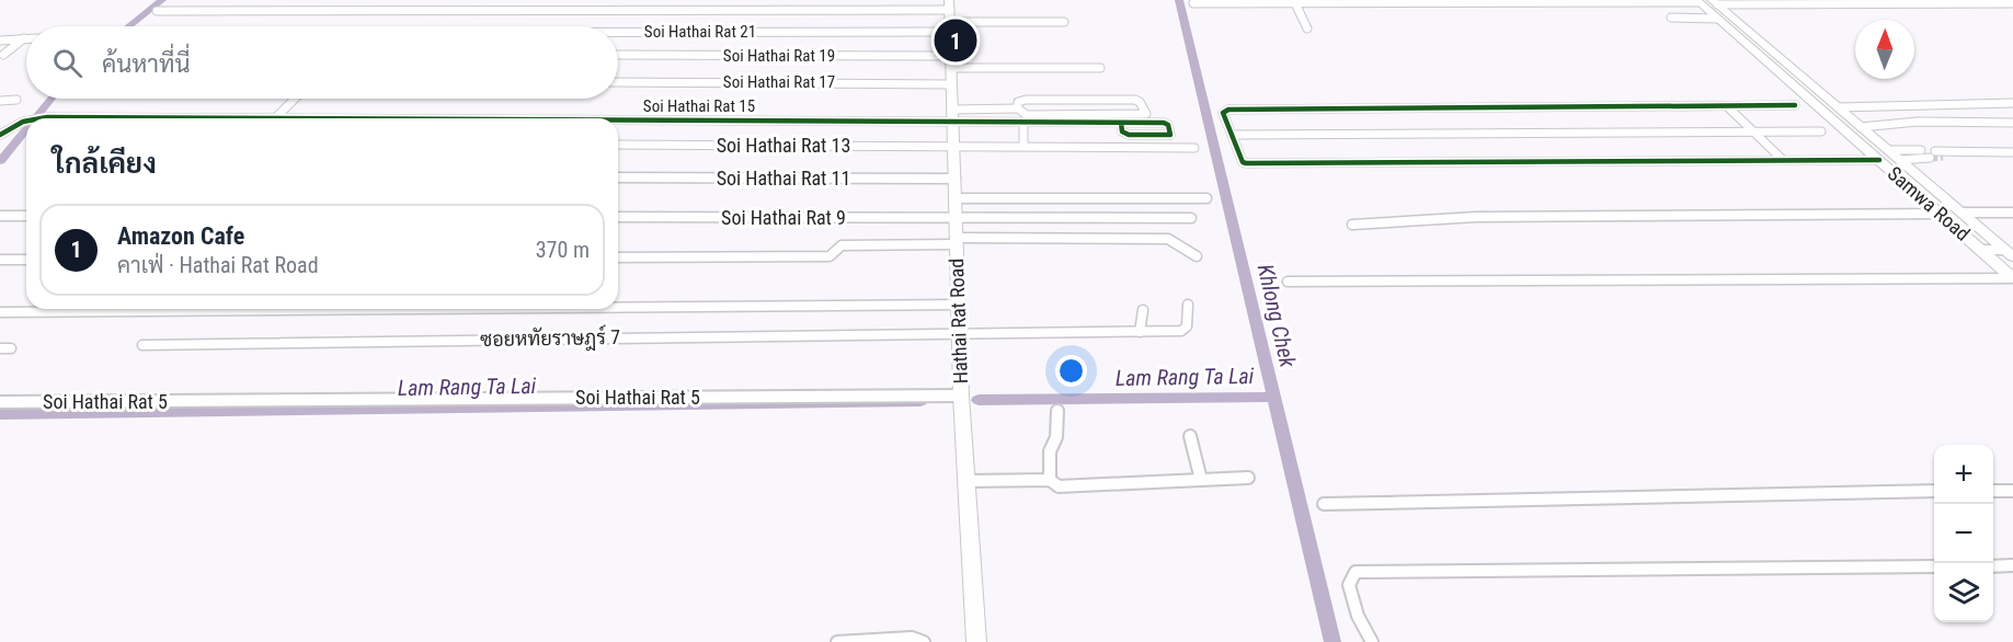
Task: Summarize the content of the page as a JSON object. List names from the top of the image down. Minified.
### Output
{"streets":{"street":["Soi Hathai Rat 21","Soi Hathai Rat 19","Soi Hathai Rat 17","Soi Hathai Rat 15","Soi Hathai Rat 13","Soi Hathai Rat 11","Samwa Road","Soi Hathai Rat 9","Hathai Rat Road","ซอยหทัยราษฎร์ 7","Soi Hathai Rat 5"]},"crossings":[["Soi Hathai Rat 21","Hathai Rat Road"],["Soi Hathai Rat 19","Hathai Rat Road"],["Soi Hathai Rat 17","Hathai Rat Road"],["Soi Hathai Rat 15","Hathai Rat Road"],["Soi Hathai Rat 13","Hathai Rat Road"],["Soi Hathai Rat 11","Hathai Rat Road"],["Soi Hathai Rat 9","Hathai Rat Road"],["Hathai Rat Road","ซอยหทัยราษฎร์ 7"],["Hathai Rat Road","Soi Hathai Rat 5"]],"water":["Khlong Chek","Lam Rang Ta Lai"],"north":"top","page":{"pins":"1","search":"ค้นหาที่นี่","heading":"ใกล้เคียง","list":[{"mark":"1","name":"Amazon Cafe","note":"คาเฟ่ · Hathai Rat Road","value":"370 m"}],"map_buttons":["+","−"]}}
